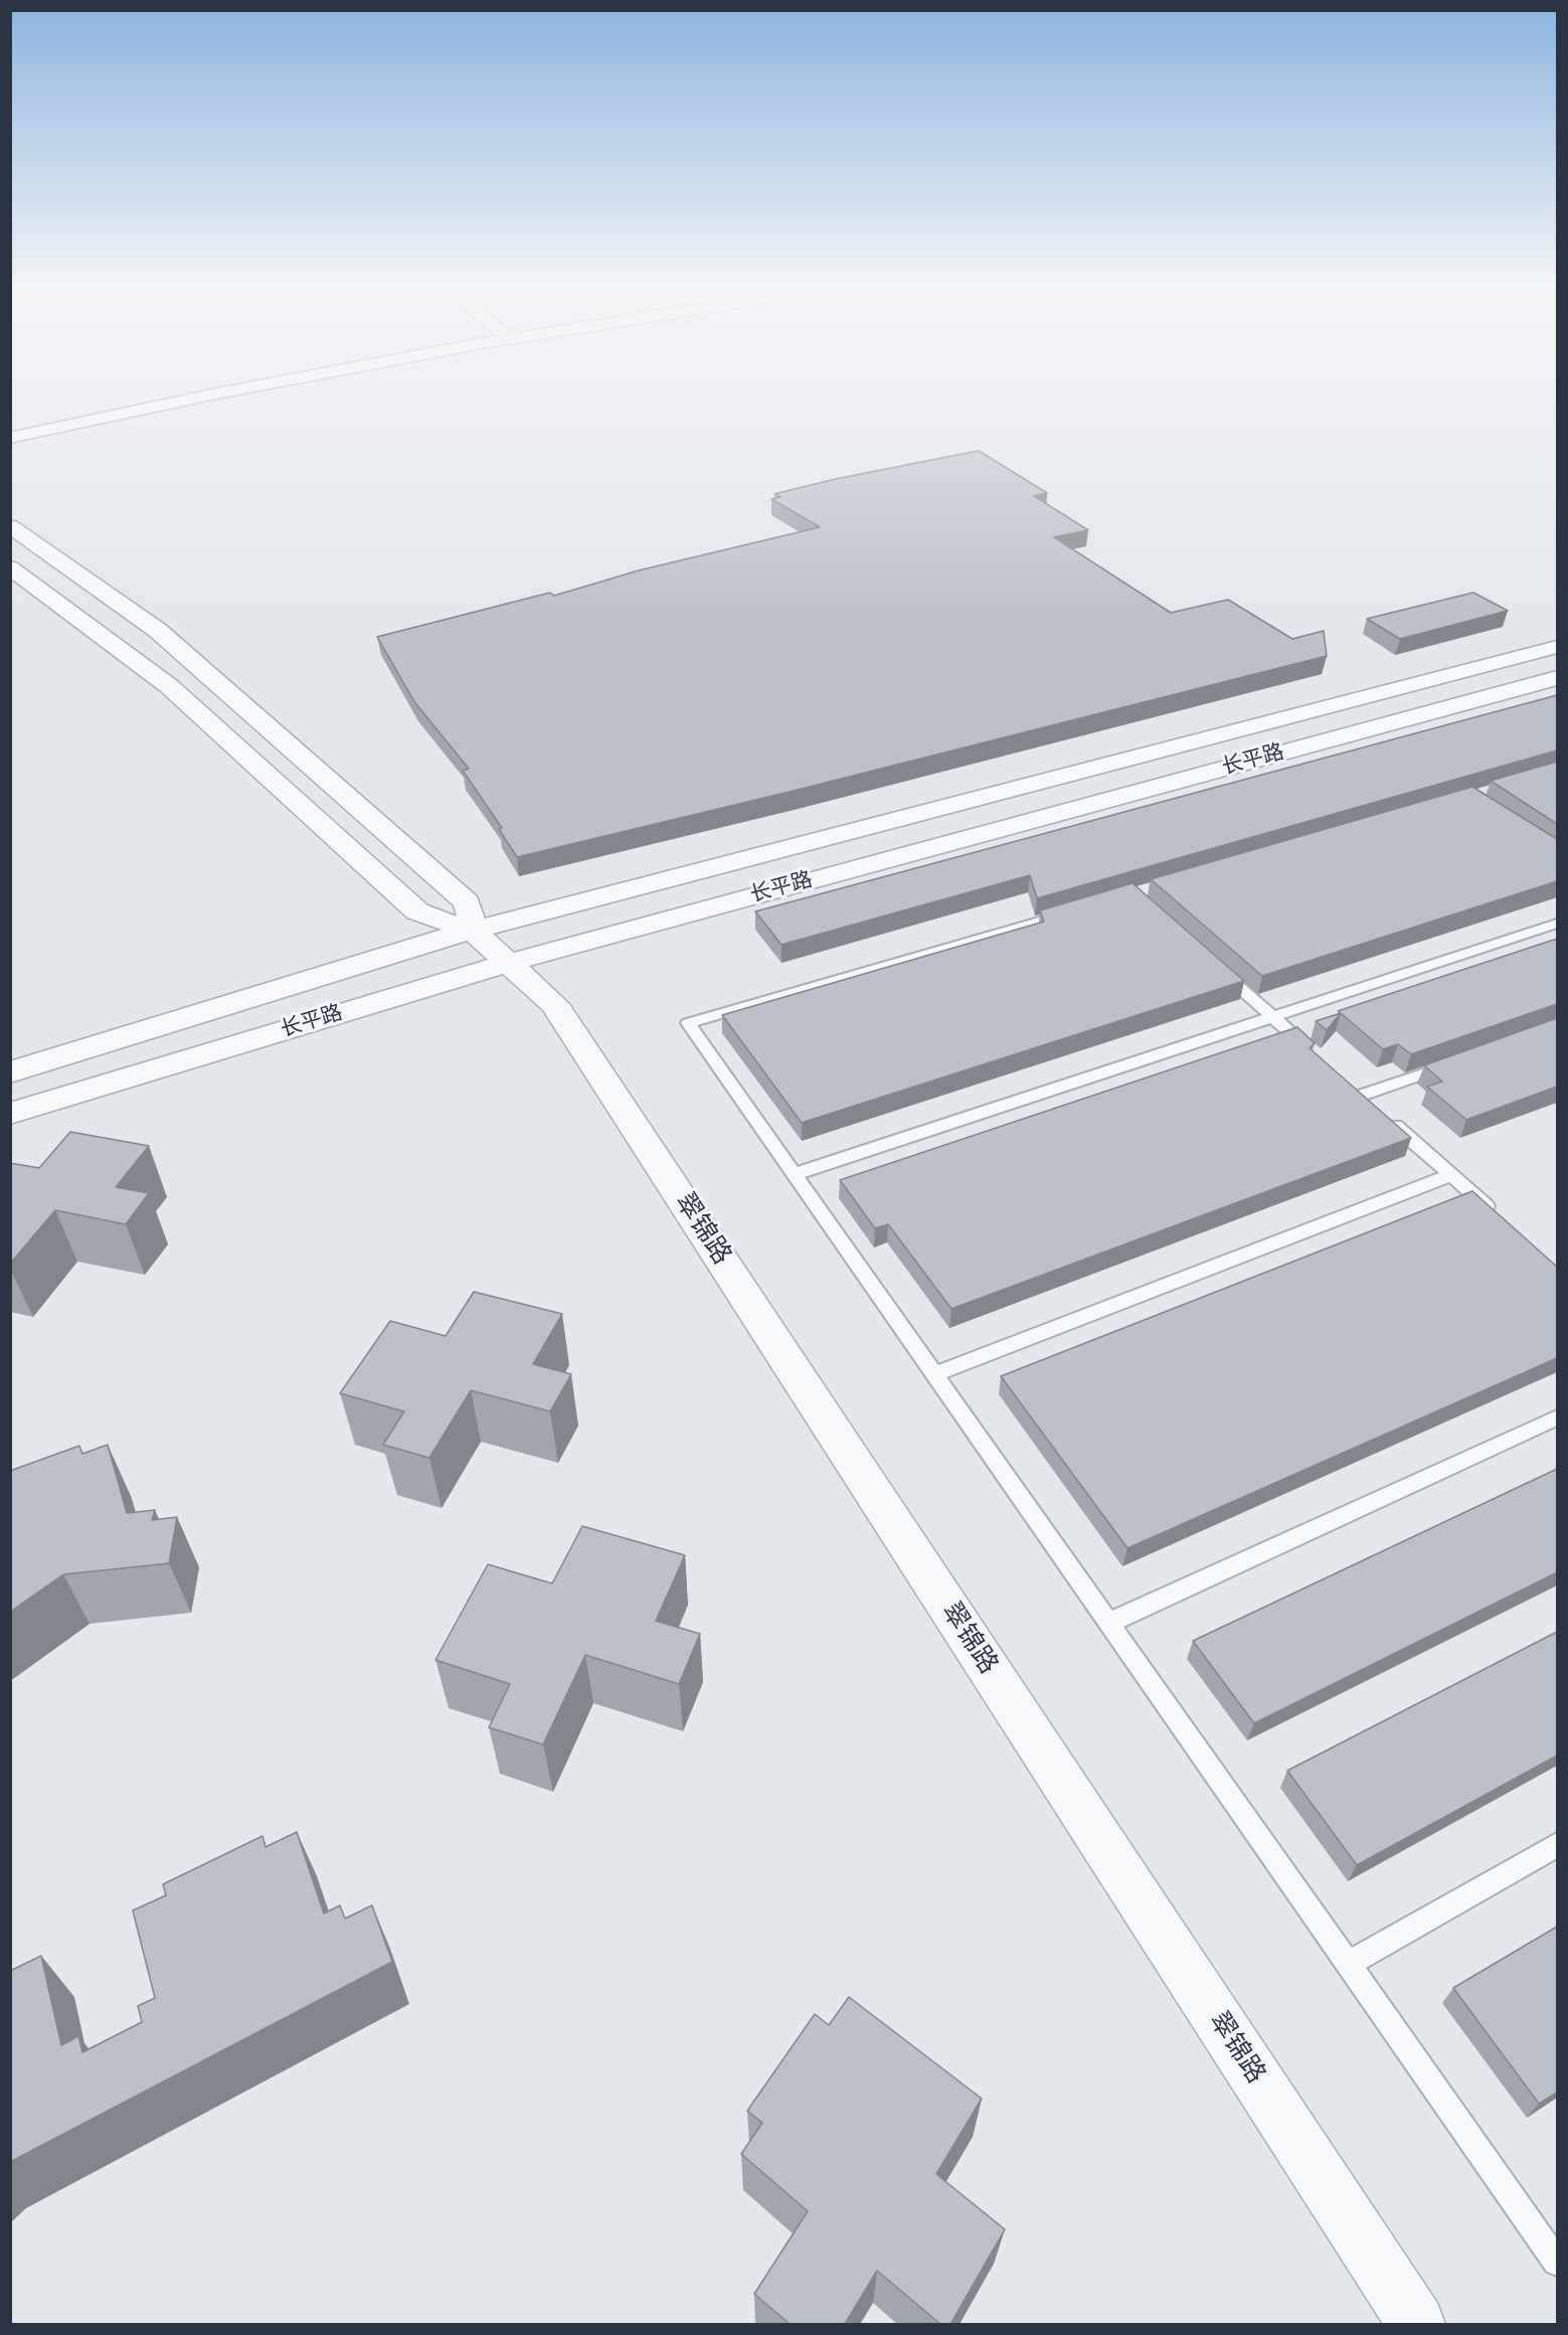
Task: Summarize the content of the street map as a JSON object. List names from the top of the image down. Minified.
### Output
{"streets":{"street":["长平路","翠锦路"]},"crossings":[["长平路","翠锦路"]]}
